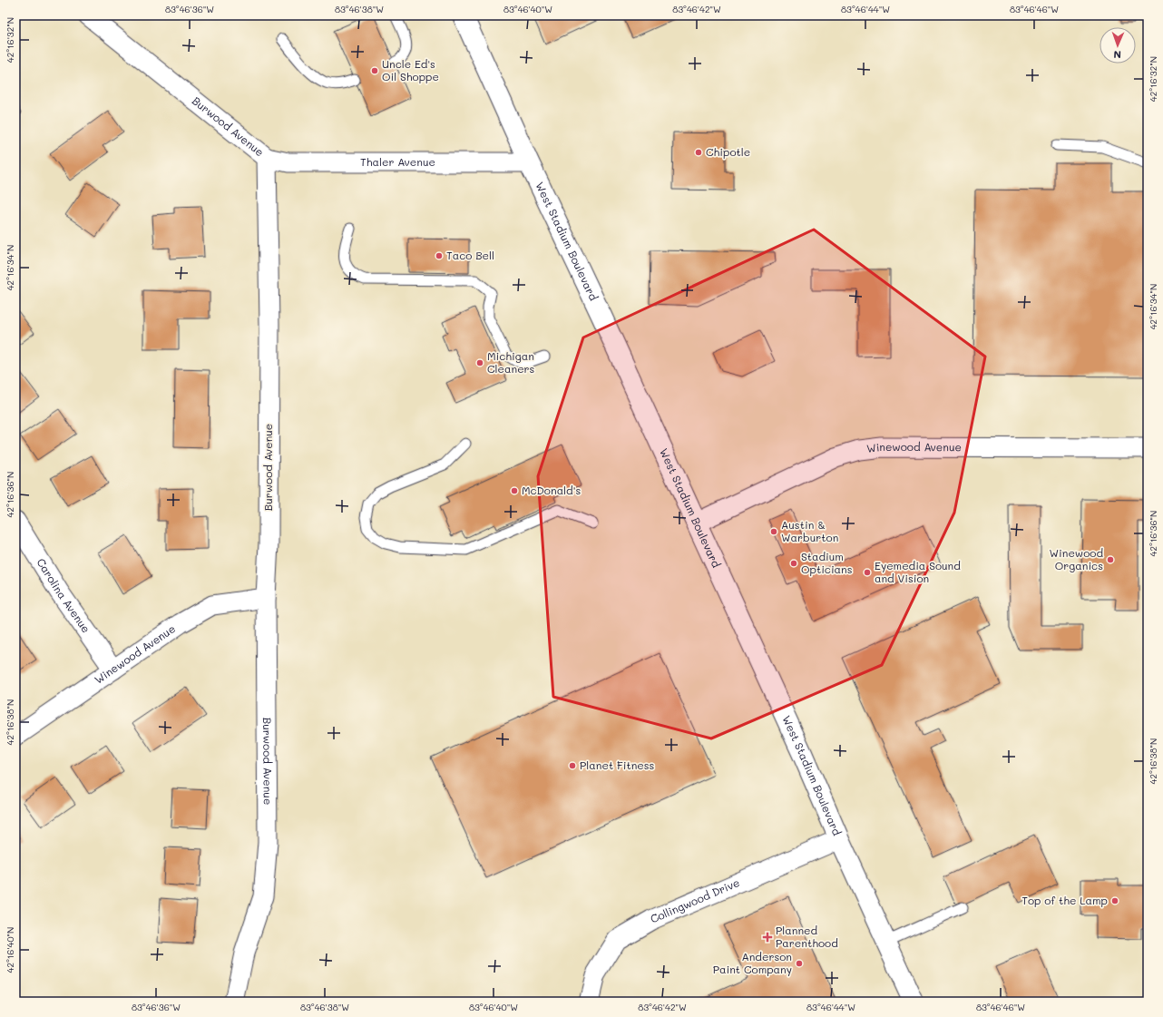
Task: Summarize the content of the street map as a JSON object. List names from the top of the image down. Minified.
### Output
{"streets":{"main road":["West Stadium Boulevard"],"street":["Burwood Avenue","Thaler Avenue","Winewood Avenue","Carolina Avenue","Collingwood Drive"]},"crossings":[["Burwood Avenue","Thaler Avenue"],["Burwood Avenue","Winewood Avenue"],["Thaler Avenue","West Stadium Boulevard"],["West Stadium Boulevard","Winewood Avenue"],["West Stadium Boulevard","Collingwood Drive"],["Winewood Avenue","Carolina Avenue"]],"places":{"other":["Uncle Ed's Oil Shoppe","Chipotle","Taco Bell","Michigan Cleaners","McDonald's","Austin & Warburton","Winewood Organics","Stadium Opticians","Eyemedia Sound and Vision","Planet Fitness","Top of the Lamp","Anderson Paint Company"],"health":["Planned Parenthood"]},"north":"bottom","coordinates":["83°46'36\"W","83°46'38\"W","83°46'40\"W","83°46'42\"W","83°46'44\"W","83°46'46\"W","42°16'32\"N","42°16'34\"N","42°16'36\"N","42°16'38\"N","42°16'40\"N"]}
